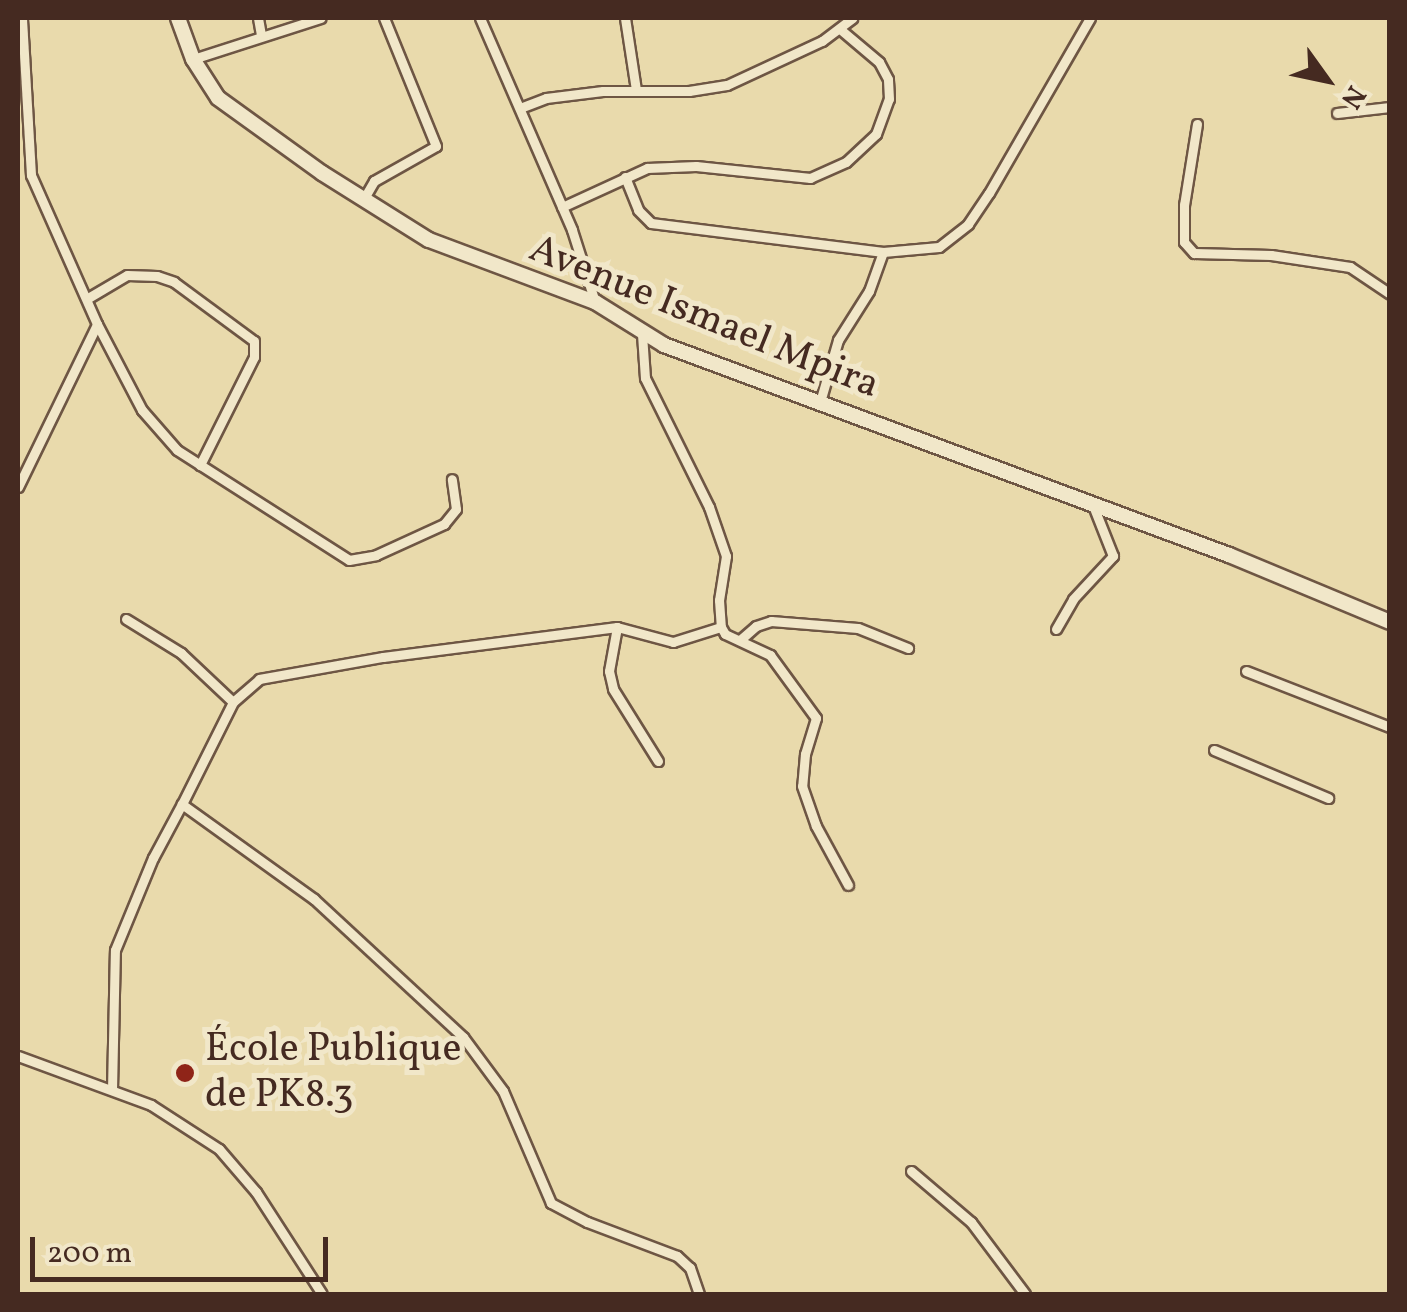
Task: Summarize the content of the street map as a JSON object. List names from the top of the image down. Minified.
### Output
{"streets":{"main road":["Avenue Ismael Mpira"]},"places":["École Publique de PK8.3"],"scale_bar":"200 m","north":"bottom right"}
